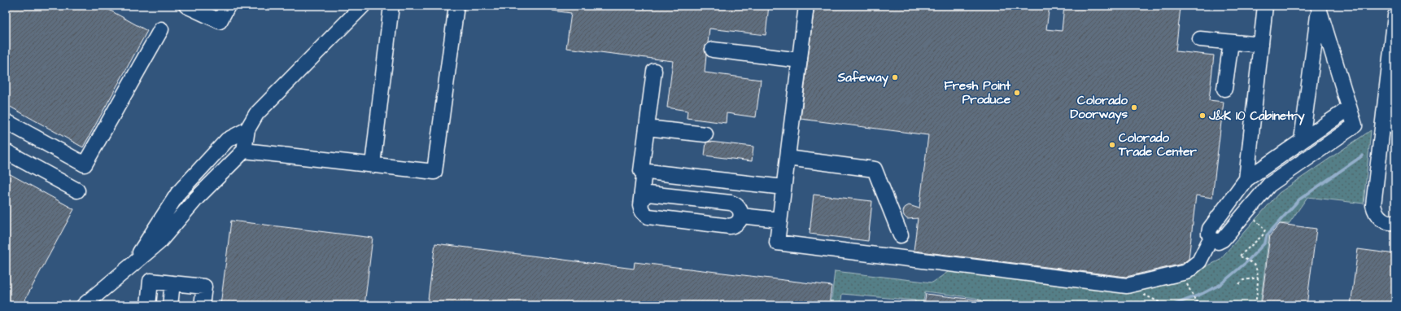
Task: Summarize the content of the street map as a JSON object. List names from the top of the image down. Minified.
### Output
{"places":["Safeway","Fresh Point Produce","Colorado Doorways","J&K 10 Cabinetry","Colorado Trade Center"]}
